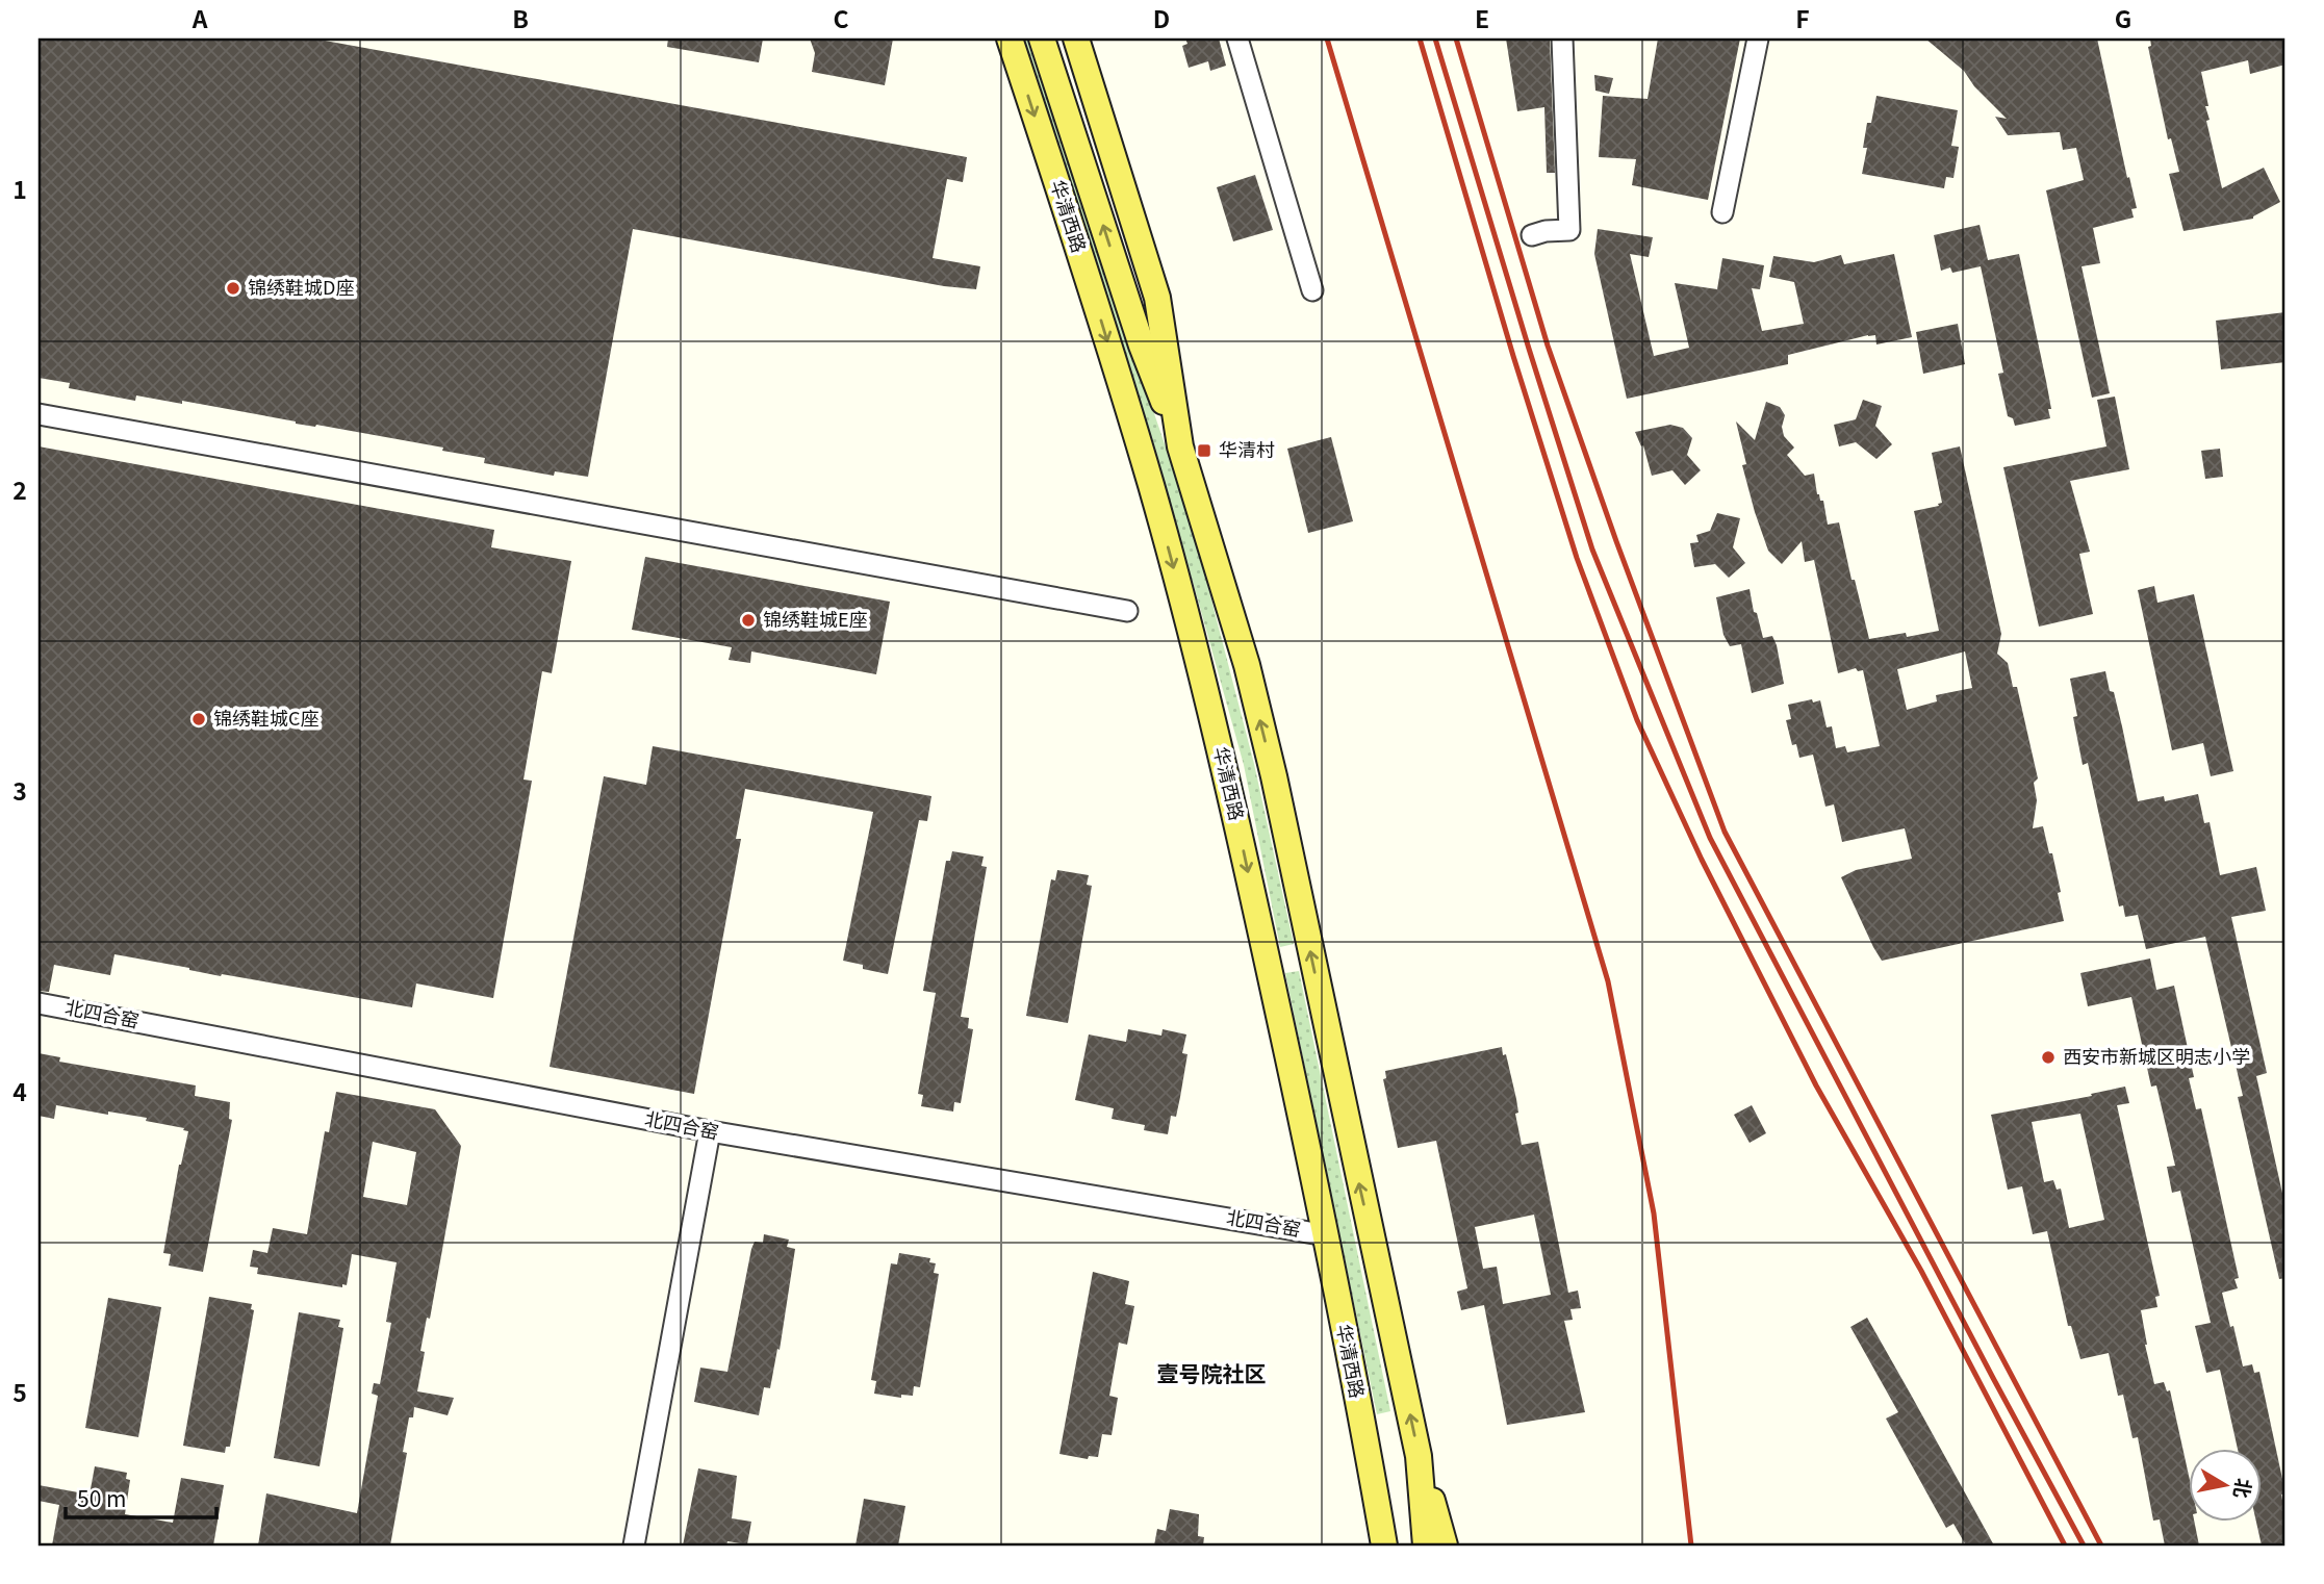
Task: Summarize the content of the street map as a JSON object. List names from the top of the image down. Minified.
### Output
{"streets":{"main road":["华清西路"],"street":["北四合窑"]},"crossings":[["华清西路","北四合窑"]],"districts":["壹号院社区"],"places":{"other":["锦绣鞋城D座","锦绣鞋城E座","锦绣鞋城C座","西安市新城区明志小学"],"transit":["华清村"]},"scale_bar":"50 m","north":"right","grid":{"columns":["A","B","C","D","E","F","G"],"rows":["1","2","3","4","5"]}}
